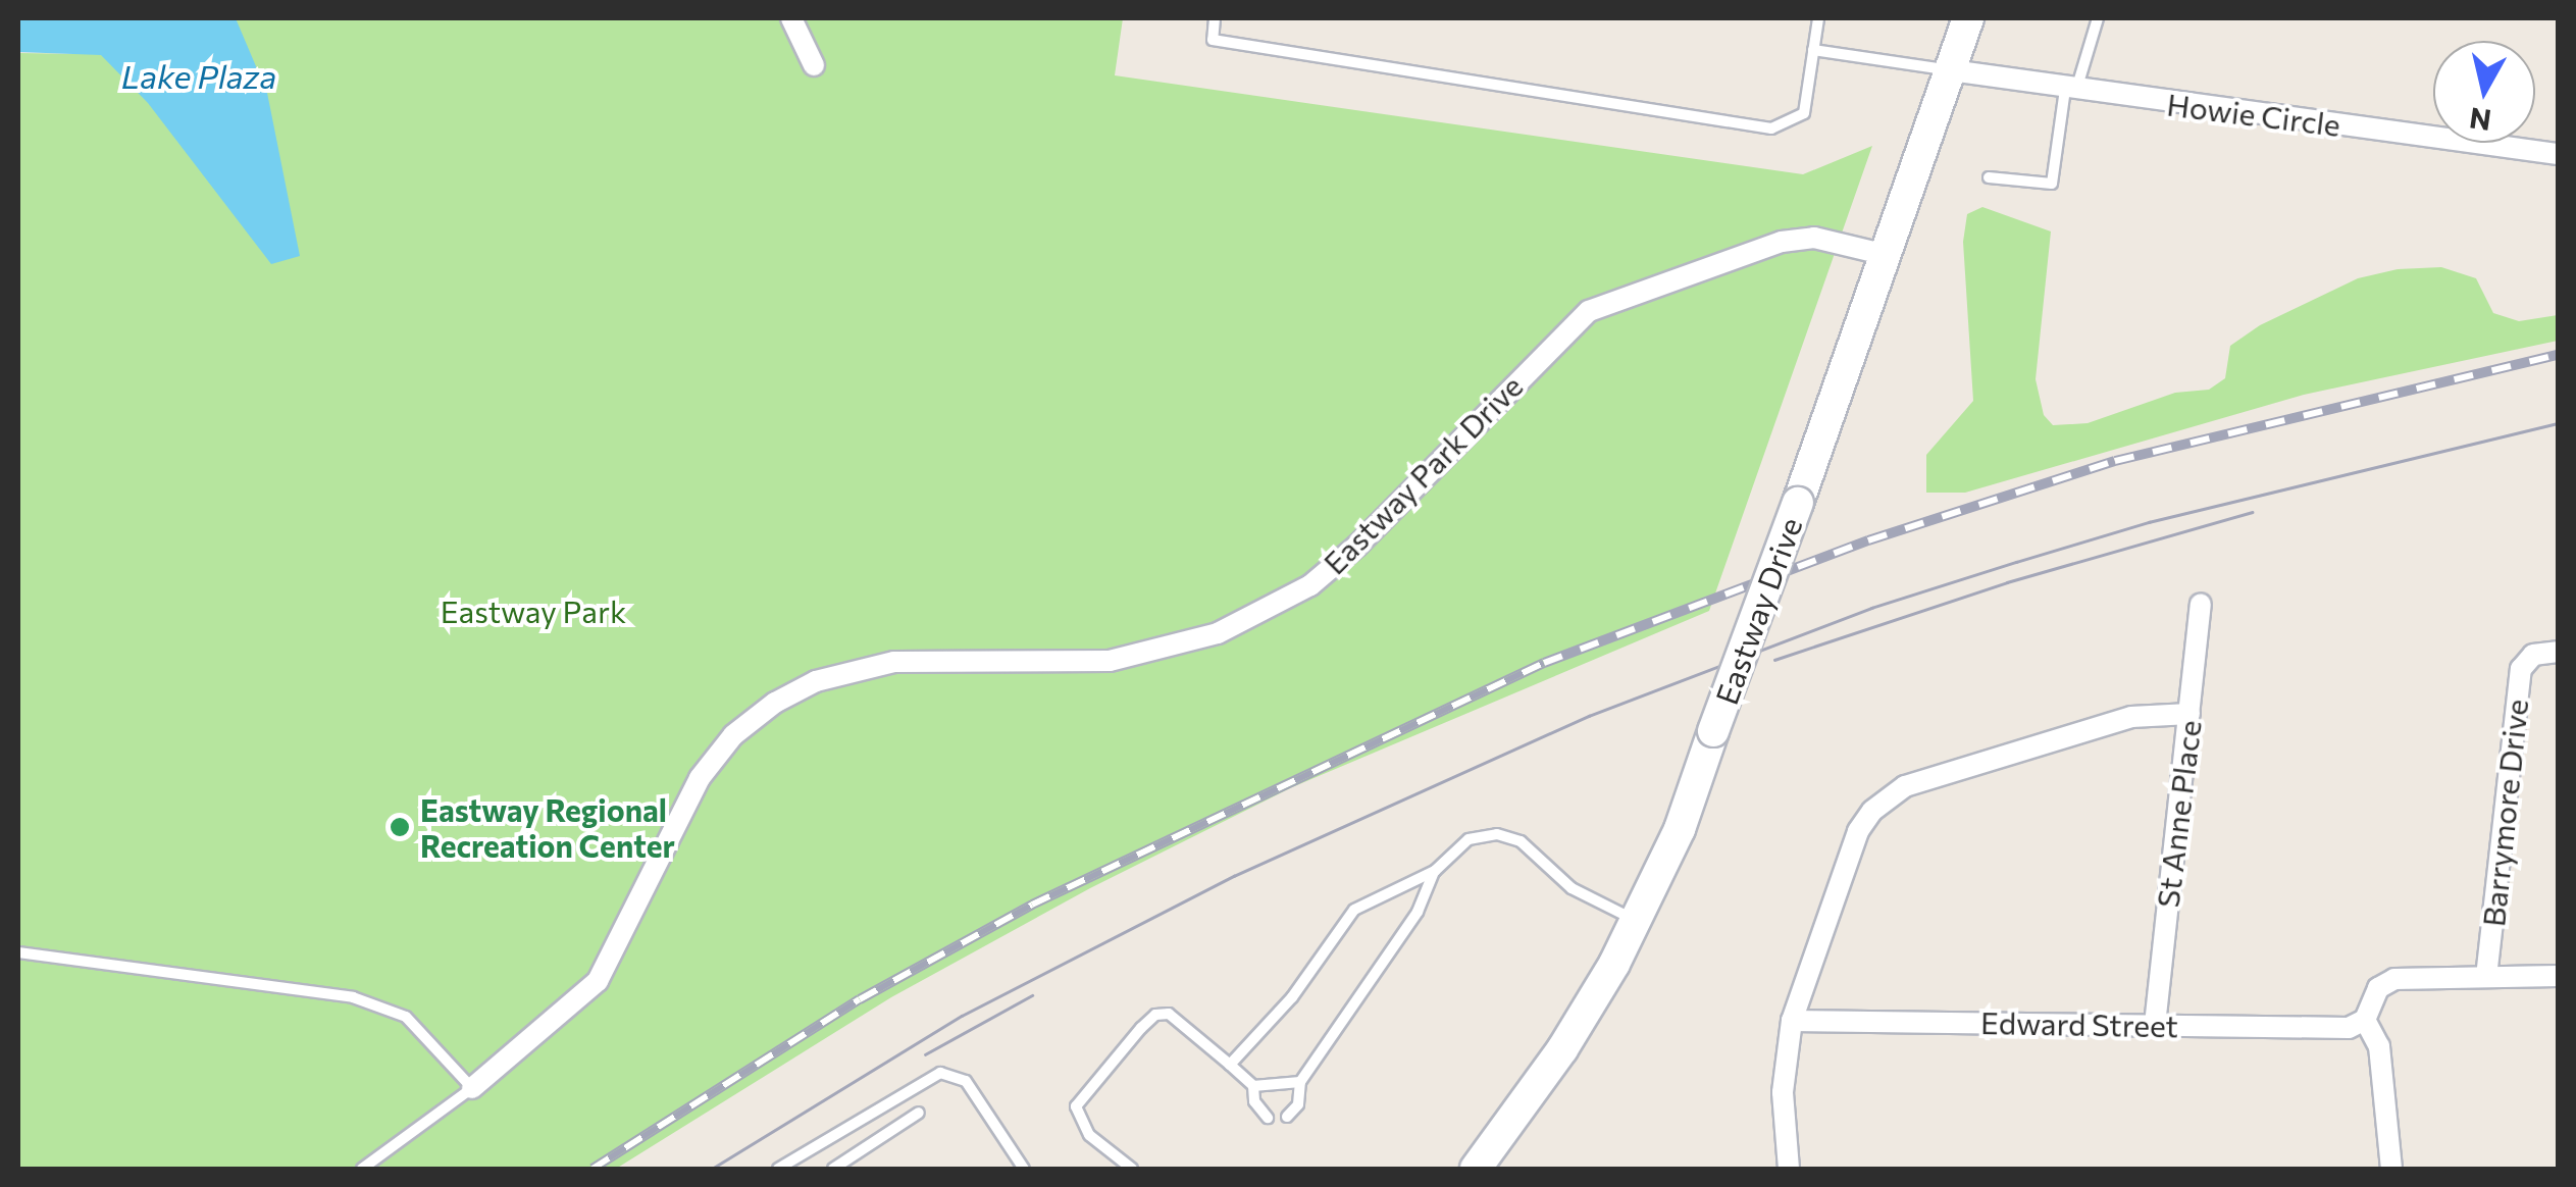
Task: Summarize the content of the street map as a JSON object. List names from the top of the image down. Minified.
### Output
{"streets":{"main road":["Eastway Drive"],"street":["Howie Circle","Eastway Park Drive","Barrymore Drive","St Anne Place","Edward Street"]},"crossings":[["Howie Circle","Eastway Drive"],["Eastway Park Drive","Eastway Drive"],["St Anne Place","Edward Street"]],"water":["Lake Plaza"],"parks":["Eastway Park"],"places":["Eastway Regional Recreation Center"],"north":"bottom"}
